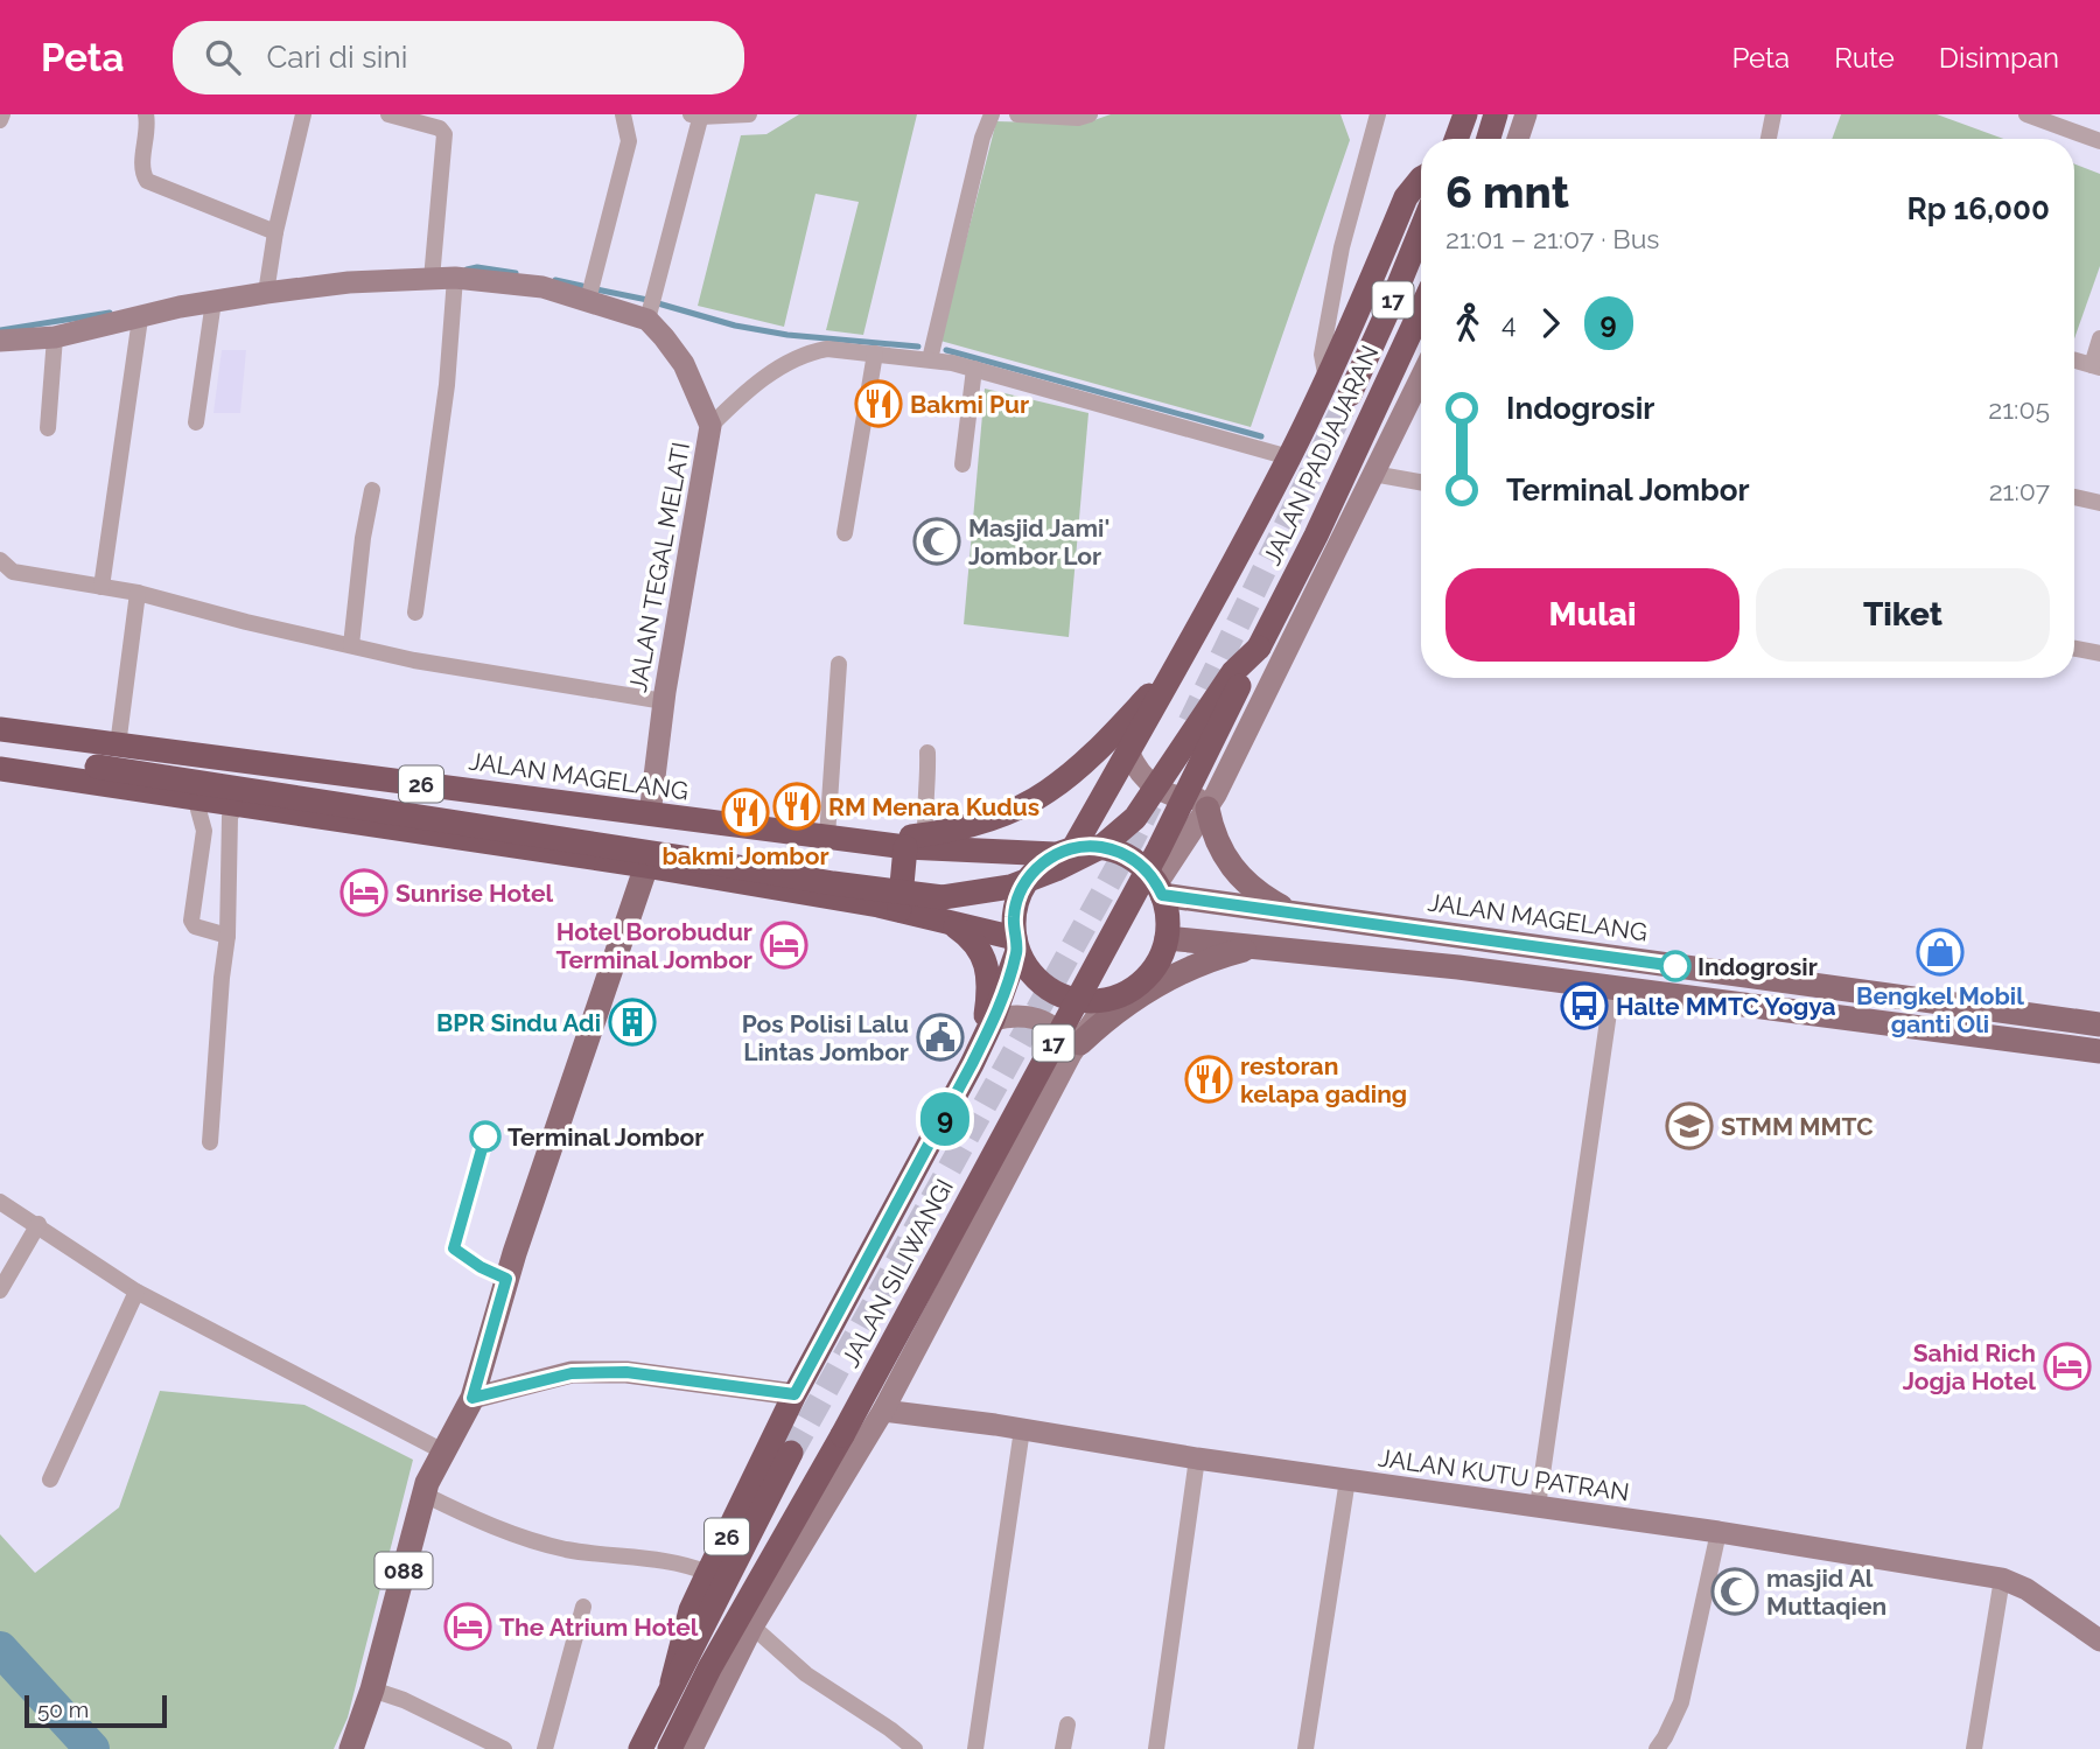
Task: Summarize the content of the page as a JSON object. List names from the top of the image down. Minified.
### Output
{"streets":{"highway":["17","JALAN PADJAJARAN","JALAN MAGELANG","26","JALAN SILIWANGI"],"main road":["088"],"street":["JALAN TEGAL MELATI","JALAN KUTU PATRAN"]},"crossings":[["17","JALAN MAGELANG"],["17","26"],["JALAN PADJAJARAN","JALAN SILIWANGI"],["JALAN TEGAL MELATI","JALAN MAGELANG"],["JALAN MAGELANG","26"],["26","088"]],"places":{"restaurant":["Bakmi Pur","RM Menara Kudus","bakmi Jombor","restoran kelapa gading"],"mosque":["Masjid Jami' Jombor Lor","masjid Al Muttaqien"],"hotel":["Sunrise Hotel","Hotel Borobudur Terminal Jombor","Sahid Rich Jogja Hotel","The Atrium Hotel"],"shop":["Bengkel Mobil ganti Oli"],"other":["Indogrosir","Terminal Jombor"],"bus stop":["Halte MMTC Yogya"],"building":["BPR Sindu Adi"],"public building":["Pos Polisi Lalu Lintas Jombor"],"school or university":["STMM MMTC"]},"lines":["bus line 9"],"scale_bar":"50 m","page":{"header":"Peta","search":"Cari di sini","nav":["Peta","Rute","Disimpan"],"on_map":"9","heading":["6 mnt","21:01 – 21:07 · Bus","Rp 16,000"],"legs":["4","9"],"list":[{"name":"Indogrosir","value":"21:05"},{"name":"Terminal Jombor","value":"21:07"}],"buttons":["Mulai","Tiket"],"scale":"50 m"}}
